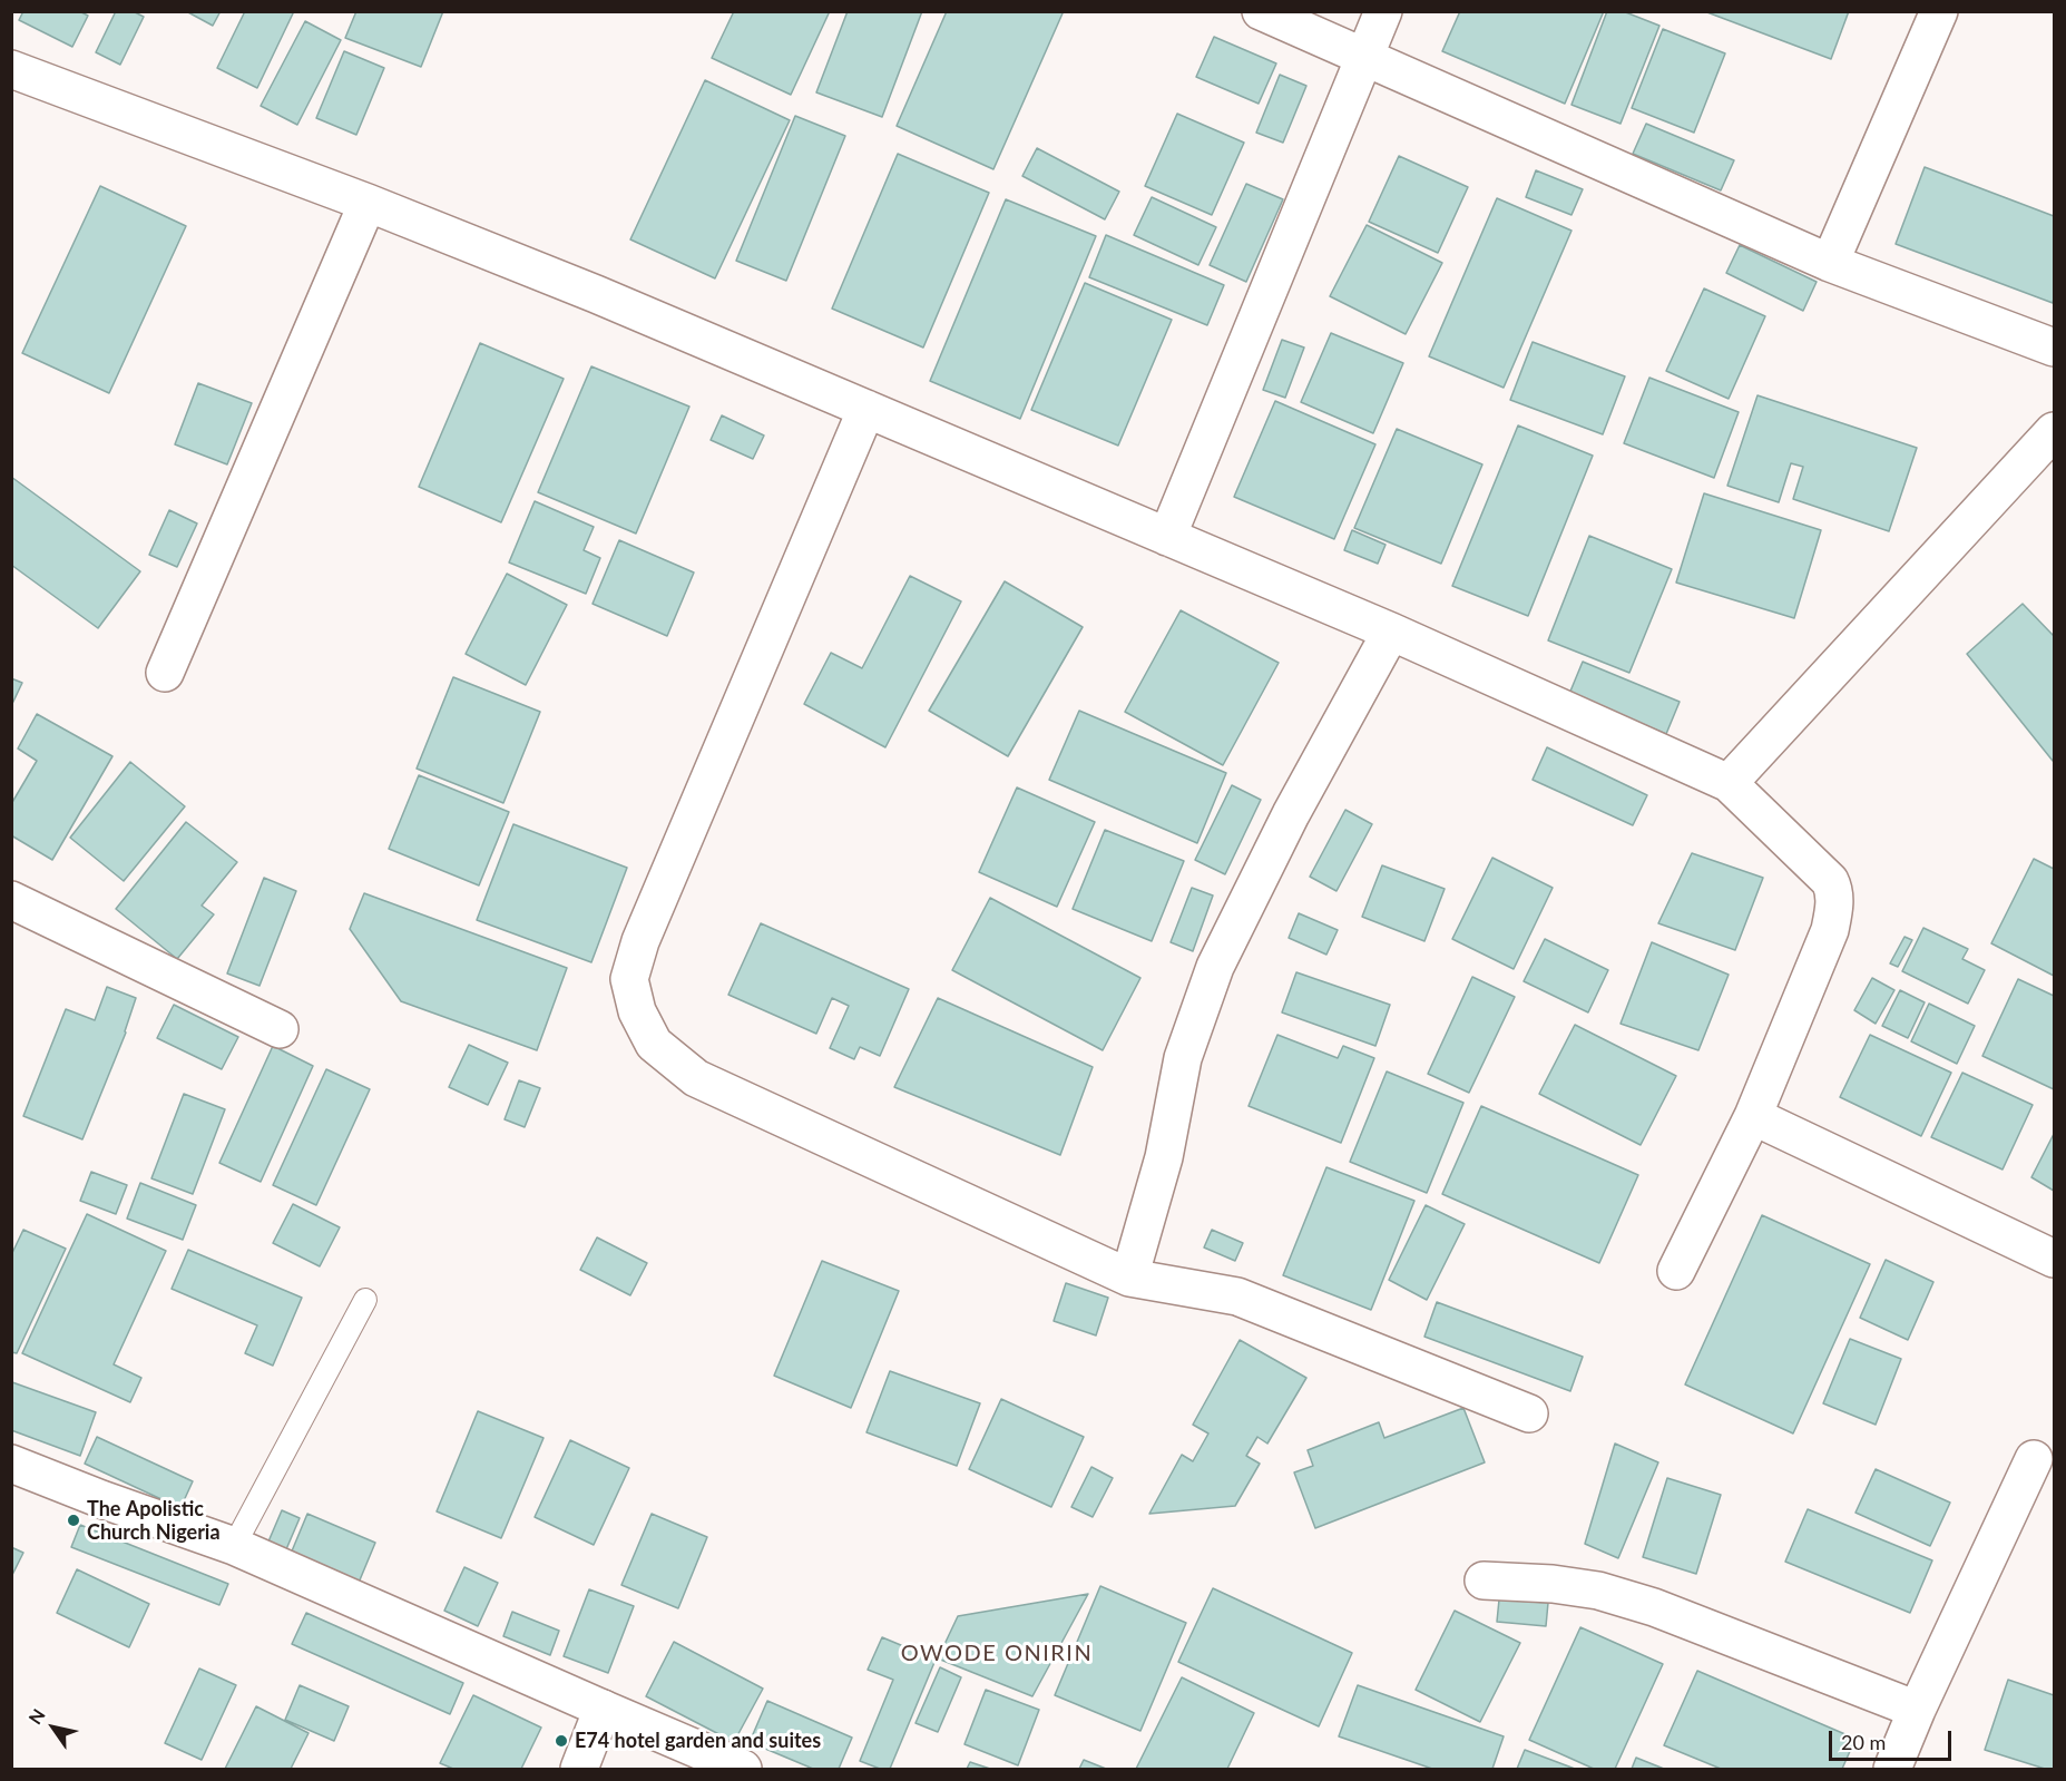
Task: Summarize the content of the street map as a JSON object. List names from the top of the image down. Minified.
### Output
{"districts":["OWODE ONIRIN"],"places":["The Apolistic Church Nigeria","E74 hotel garden and suites"],"scale_bar":"20 m","north":"top left"}
